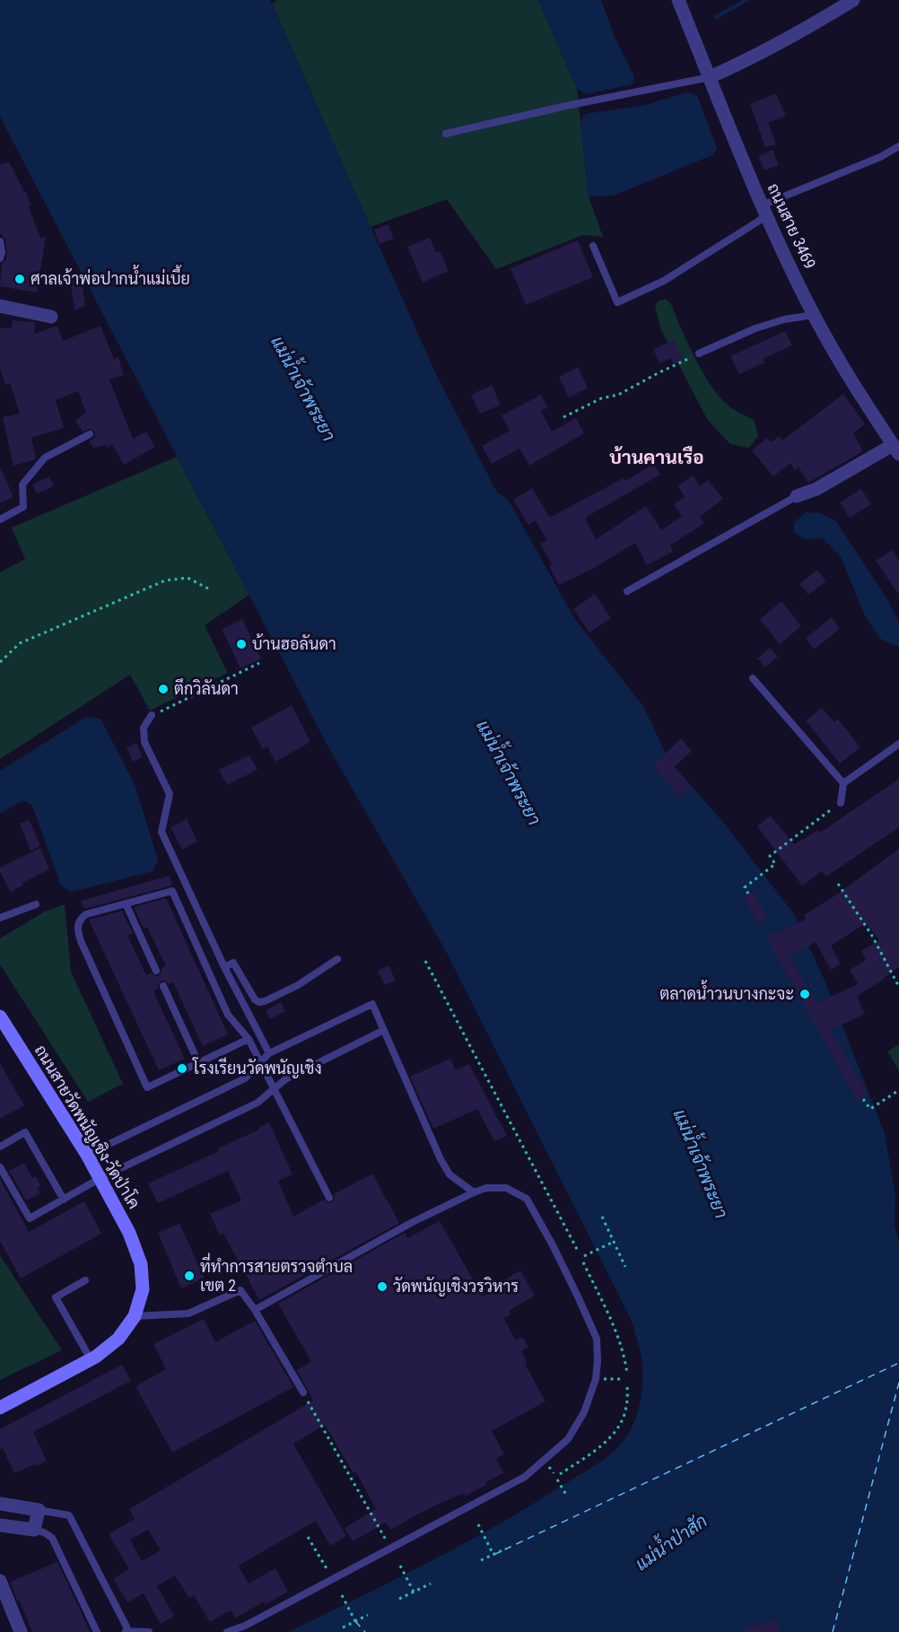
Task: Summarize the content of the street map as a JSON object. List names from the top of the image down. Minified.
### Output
{"streets":{"main road":["ถนนสายวัดพนัญเชิง-วัดป่าโค"],"street":["ถนนสาย 3469"]},"districts":["บ้านคานเรือ"],"water":["แม่น้ำเจ้าพระยา","แม่น้ำป่าสัก"],"places":["ศาลเจ้าพ่อปากน้ำแม่เบี้ย","บ้านฮอลันดา","ตึกวิลันดา","ตลาดน้ำวนบางกะจะ","โรงเรียนวัดพนัญเชิง","ที่ทำการสายตรวจตำบล เขต 2","วัดพนัญเชิงวรวิหาร"]}
